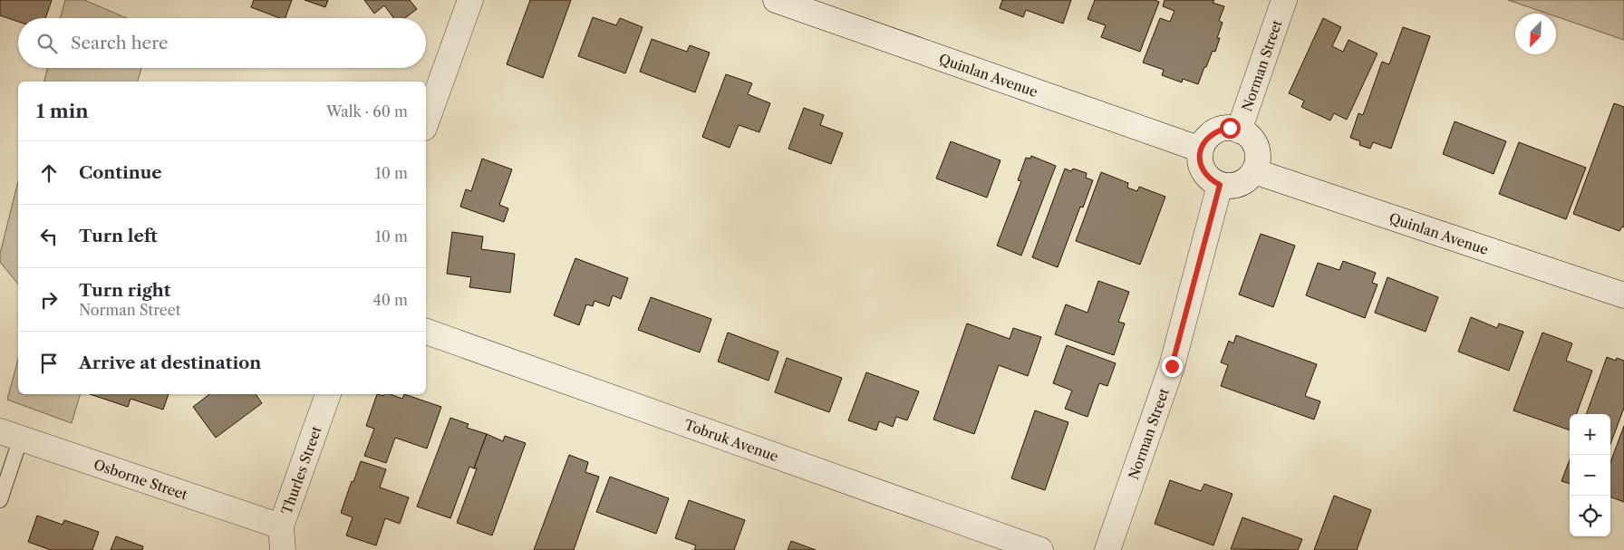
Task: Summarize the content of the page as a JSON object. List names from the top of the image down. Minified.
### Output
{"streets":{"street":["Norman Street","Quinlan Avenue","Tobruk Avenue","Thurles Street","Osborne Street"]},"crossings":[["Norman Street","Quinlan Avenue"],["Thurles Street","Osborne Street"]],"north":"bottom left","page":{"search":"Search here","heading":["1 min","Walk · 60 m"],"list":[["Continue","10 m"],["Turn left","10 m"],["Turn right","Norman Street","40 m"],"Arrive at destination"],"map_buttons":["+","−"]}}
